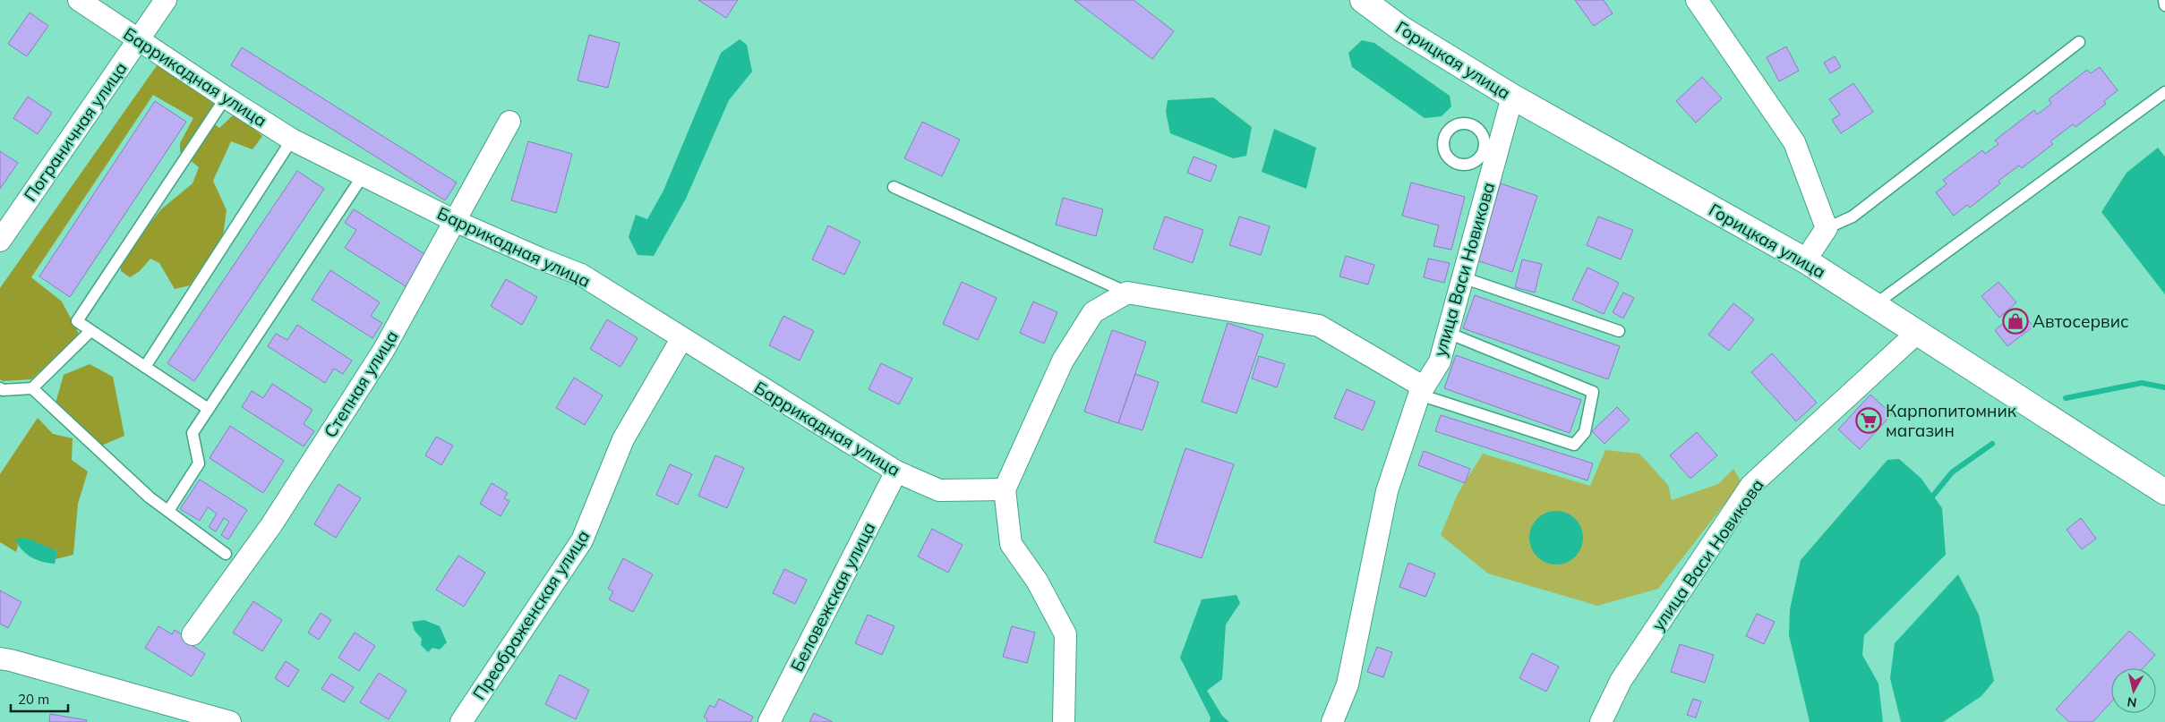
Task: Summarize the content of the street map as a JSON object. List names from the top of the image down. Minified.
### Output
{"streets":{"main road":["Горицкая улица"],"street":["Баррикадная улица","Пограничная улица","улица Васи Новикова","Степная улица","Беловежская улица","Преображенская улица"]},"crossings":[["Горицкая улица","улица Васи Новикова"],["Баррикадная улица","Пограничная улица"],["Баррикадная улица","Степная улица"],["Баррикадная улица","Беловежская улица"],["Баррикадная улица","Преображенская улица"]],"places":{"shop":["Автосервис"],"supermarket":["Карпопитомник магазин"]},"scale_bar":"20 m","north":"bottom"}
